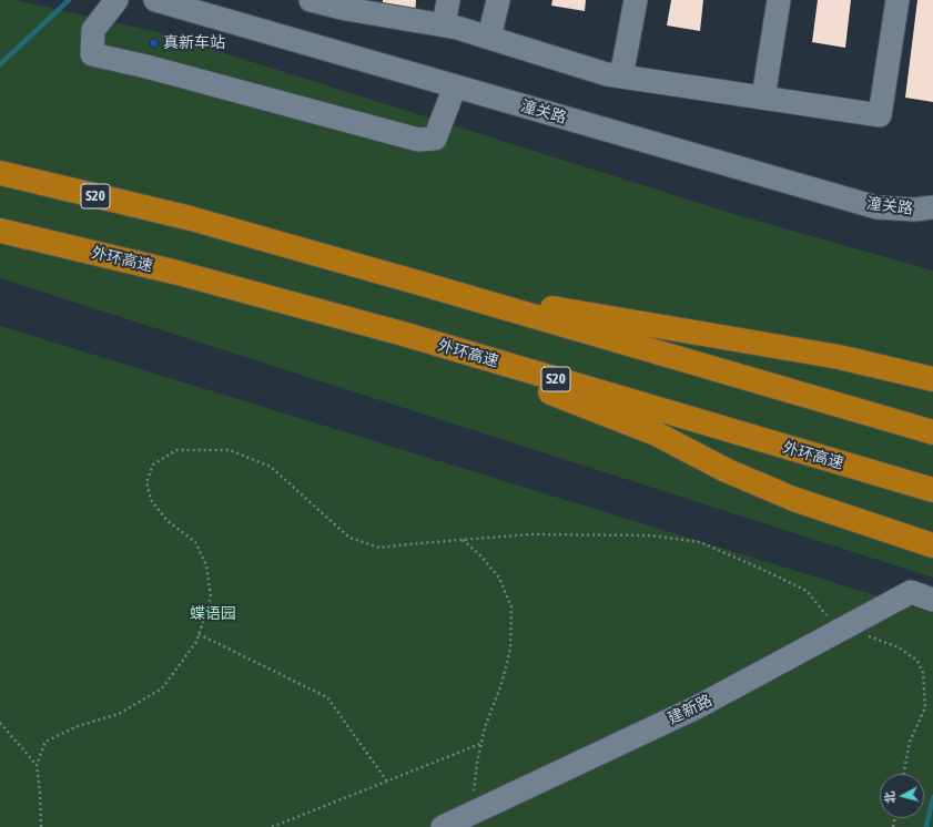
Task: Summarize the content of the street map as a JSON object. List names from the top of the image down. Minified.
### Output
{"streets":{"highway":["S20","外环高速"],"street":["潼关路","建新路"]},"parks":["蝶语园"],"places":["真新车站"],"north":"left"}
